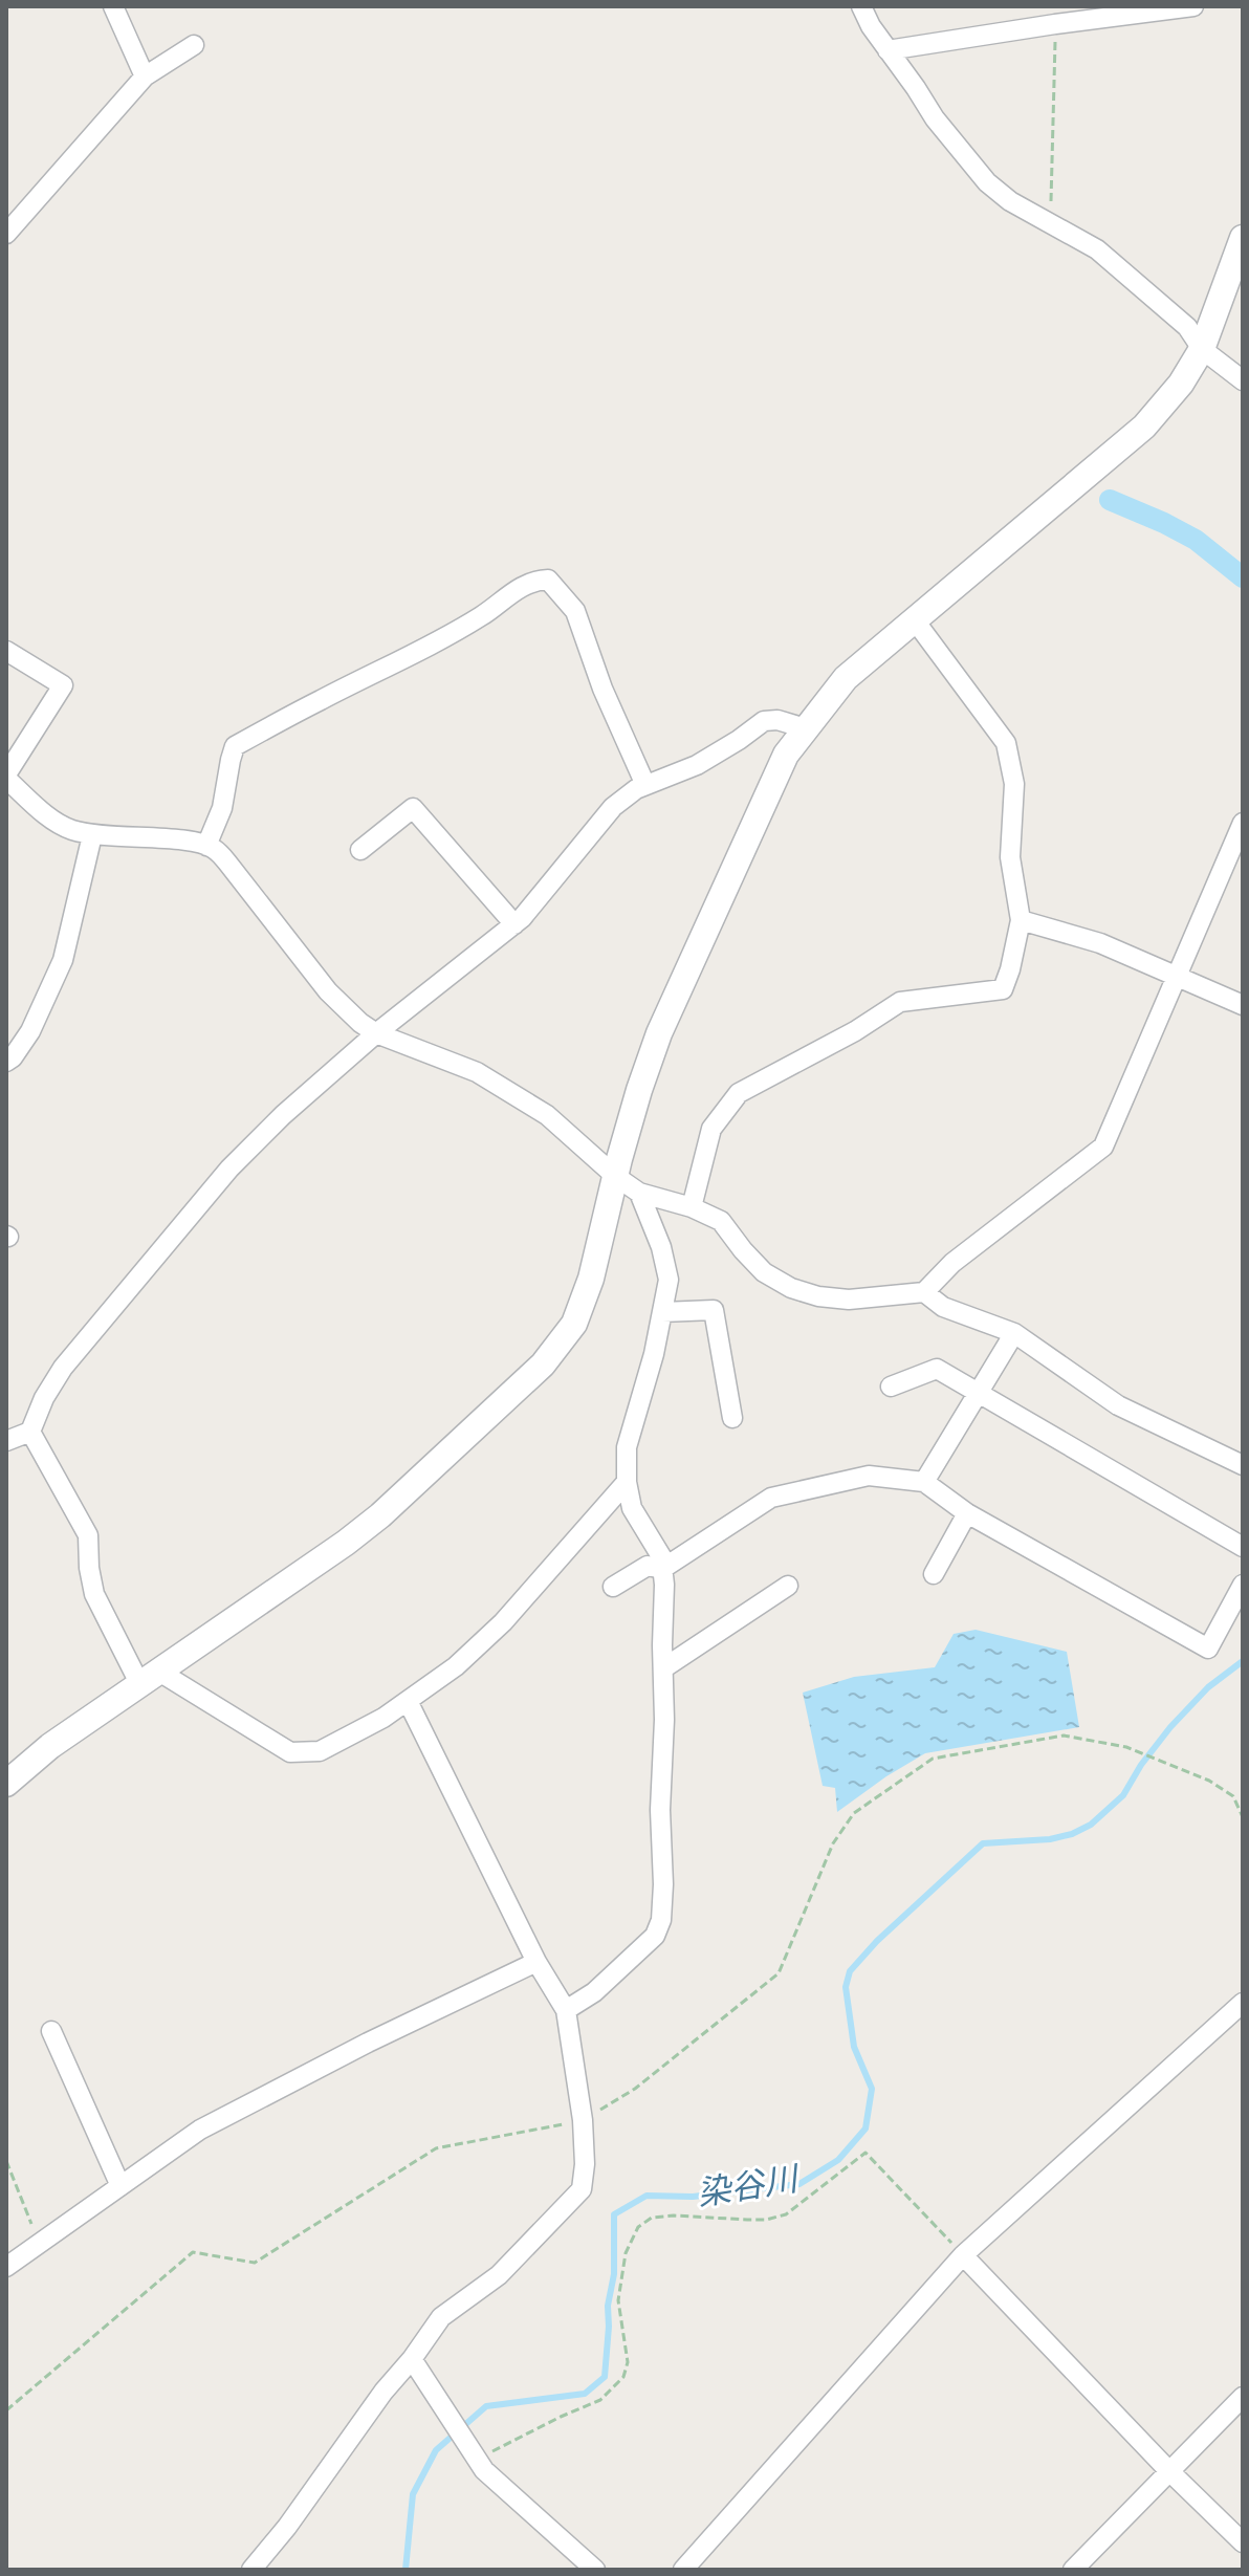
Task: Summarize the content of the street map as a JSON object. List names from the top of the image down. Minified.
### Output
{"water":["染谷川"]}
